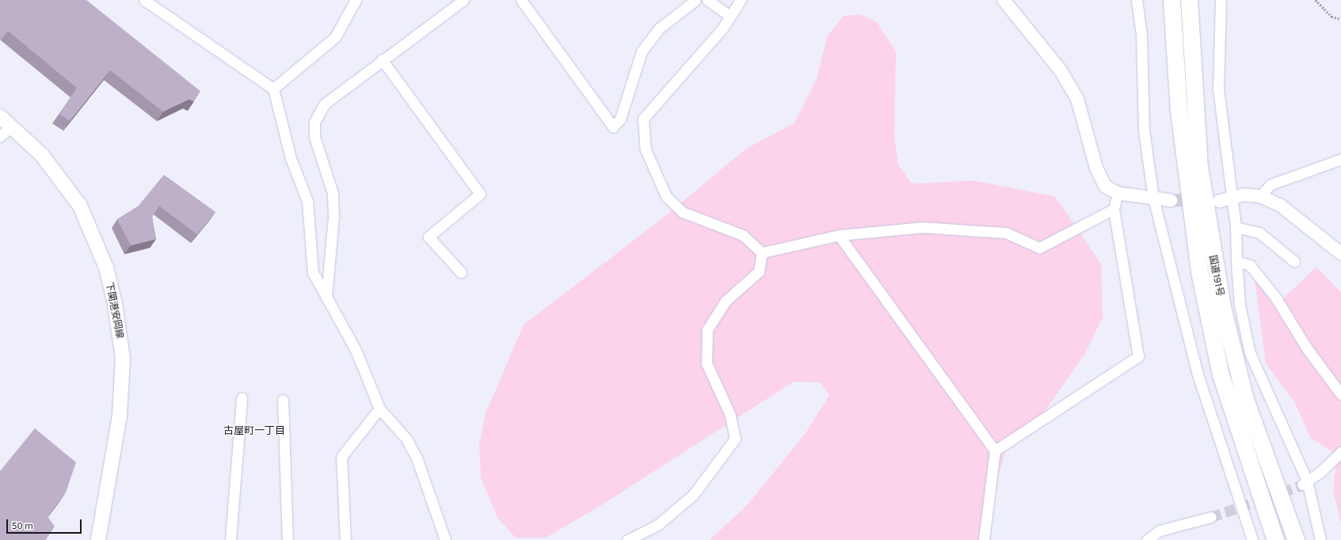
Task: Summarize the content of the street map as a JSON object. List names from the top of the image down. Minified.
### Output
{"streets":{"highway":["国道191号"],"main road":["下関港安岡線"]},"districts":["古屋町一丁目"],"scale_bar":"50 m"}
